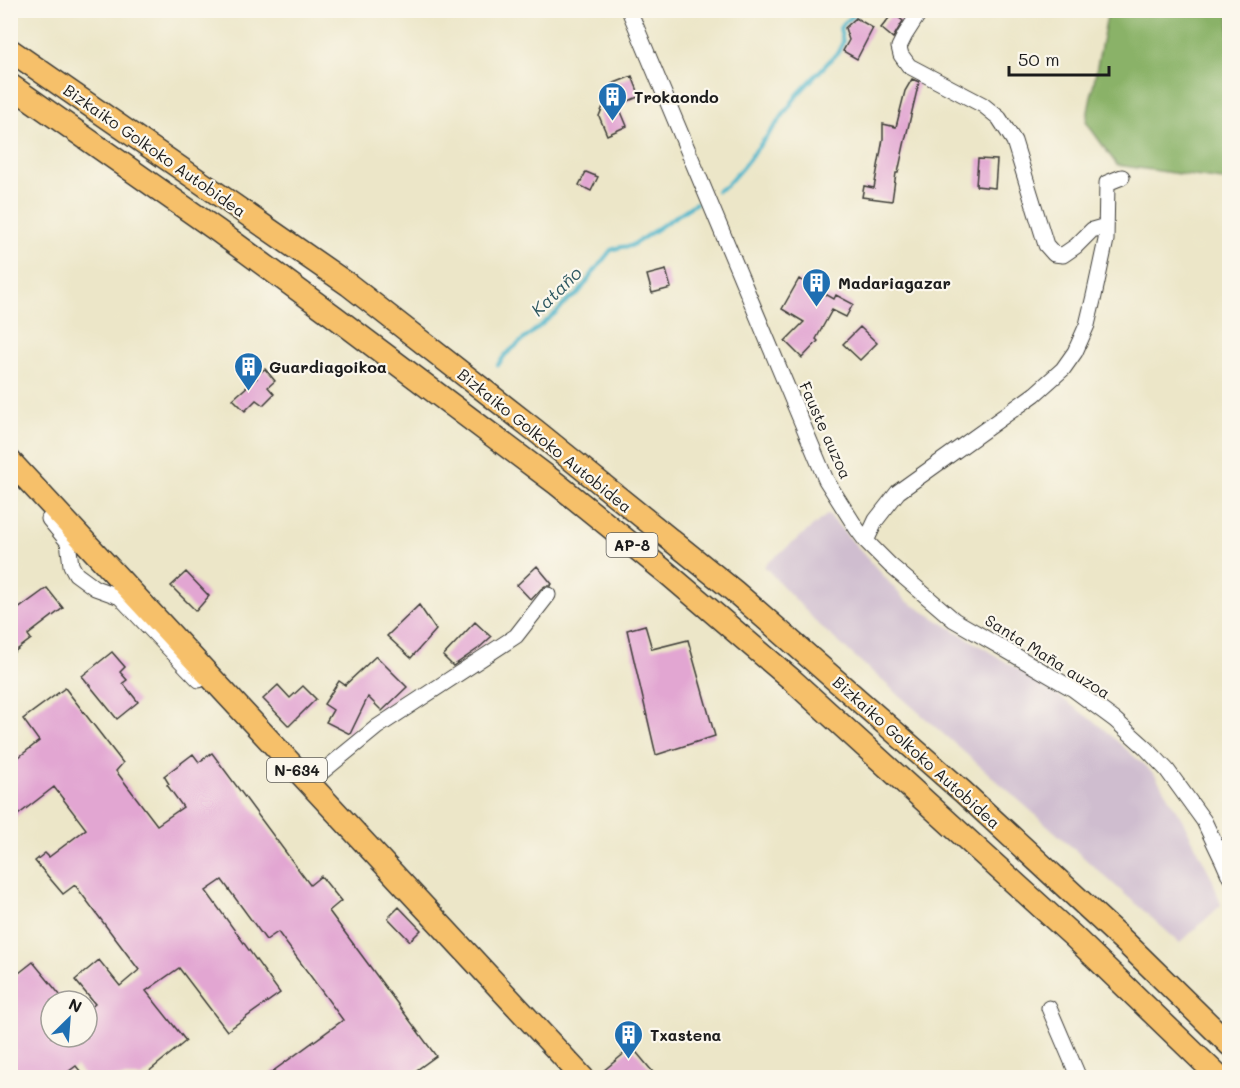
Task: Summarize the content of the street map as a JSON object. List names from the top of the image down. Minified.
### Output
{"streets":{"highway":["Bizkaiko Golkoko Autobidea","AP-8","N-634"],"street":["Fauste auzoa","Santa Maña auzoa"]},"crossings":[["Fauste auzoa","Santa Maña auzoa"]],"water":["Kataño"],"places":{"building":["Trokaondo","Madariagazar","Guardiagoikoa","Txastena"]},"scale_bar":"50 m","north":"top right"}
